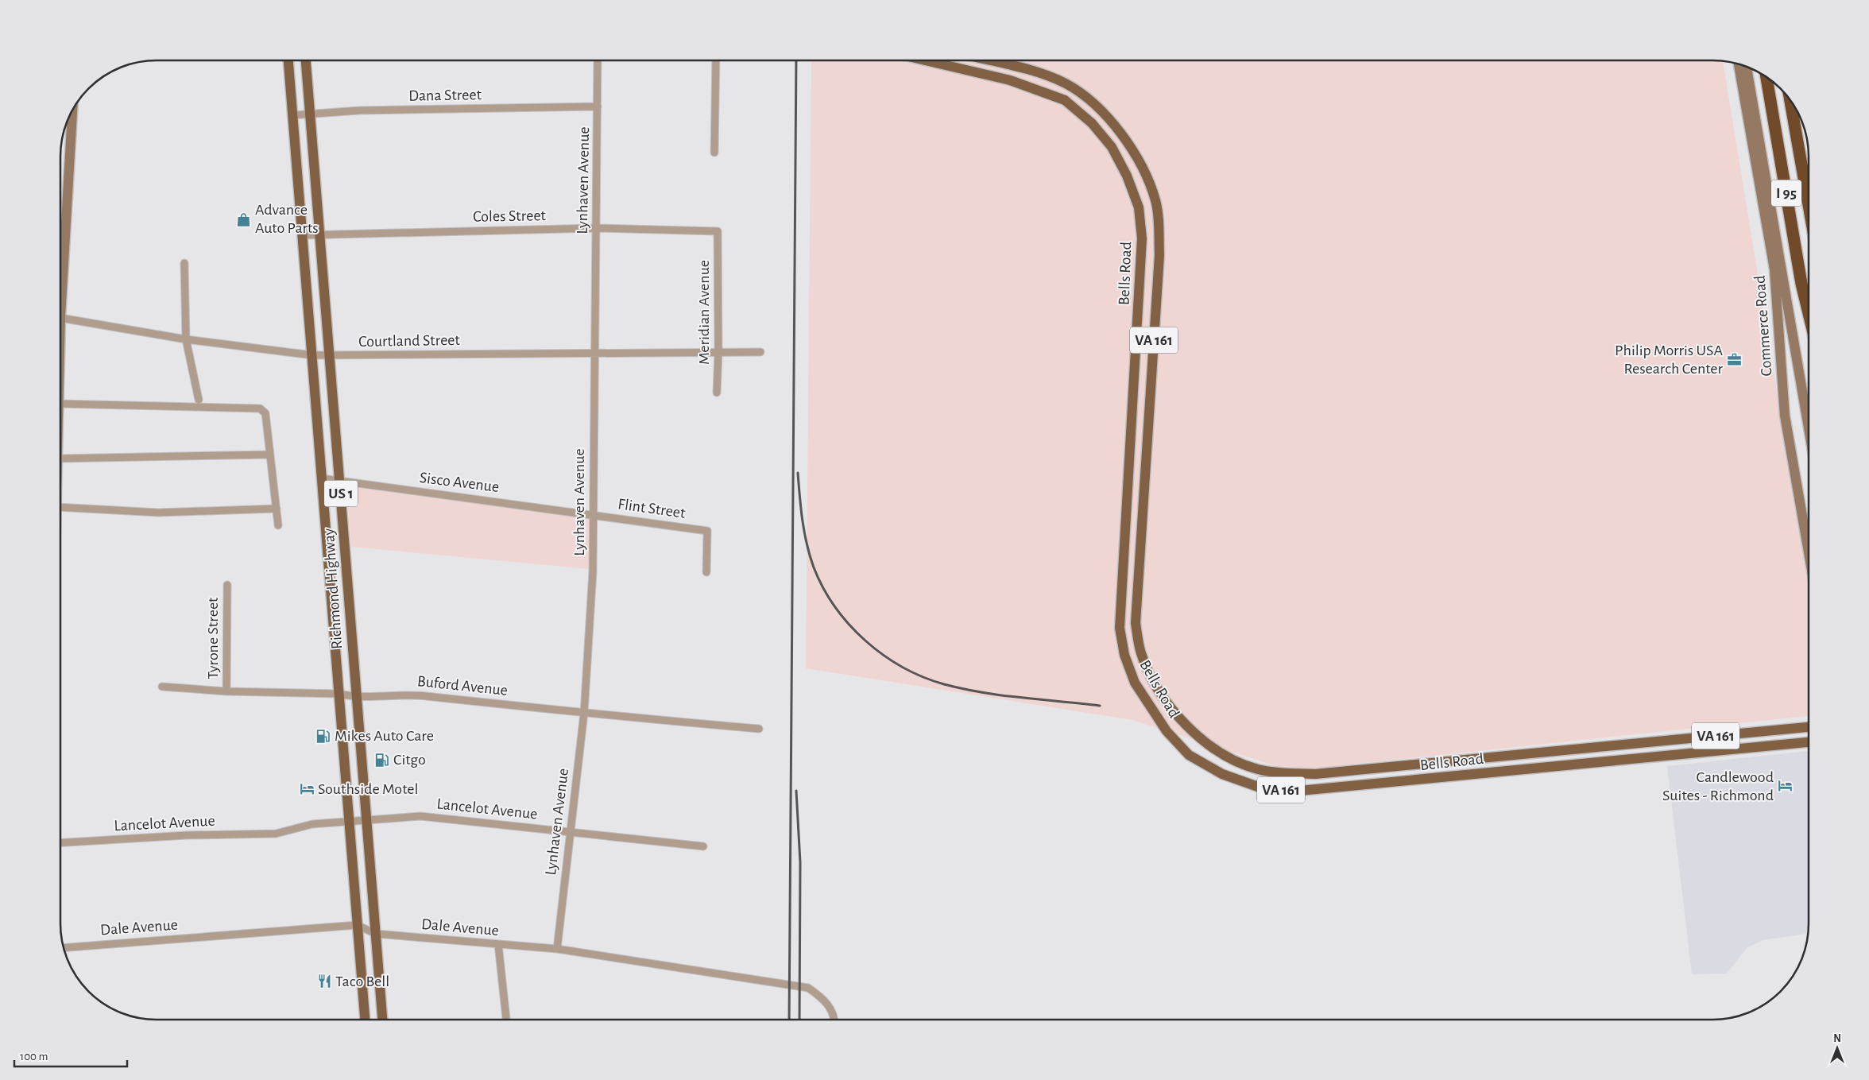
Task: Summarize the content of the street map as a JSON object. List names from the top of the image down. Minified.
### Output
{"streets":{"highway":["I 95"],"main road":["Bells Road","Commerce Road","VA 161","US 1","Richmond Highway"],"street":["Dana Street","Lynhaven Avenue","Coles Street","Meridian Avenue","Courtland Street","Sisco Avenue","Flint Street","Tyrone Street","Buford Avenue","Lancelot Avenue","Dale Avenue"]},"crossings":[["Dana Street","Lynhaven Avenue"],["Dana Street","Richmond Highway"],["Lynhaven Avenue","Coles Street"],["Lynhaven Avenue","Courtland Street"],["Lynhaven Avenue","Sisco Avenue"],["Lynhaven Avenue","Flint Street"],["Lynhaven Avenue","Buford Avenue"],["Lynhaven Avenue","Lancelot Avenue"],["Lynhaven Avenue","Dale Avenue"],["Coles Street","Meridian Avenue"],["Coles Street","Richmond Highway"],["Meridian Avenue","Courtland Street"],["Courtland Street","Richmond Highway"],["Sisco Avenue","Flint Street"],["Sisco Avenue","Richmond Highway"],["Richmond Highway","Buford Avenue"],["Richmond Highway","Lancelot Avenue"],["Richmond Highway","Dale Avenue"],["Tyrone Street","Buford Avenue"]],"places":{"shop":["Advance Auto Parts"],"office":["Philip Morris USA Research Center"],"fuel station":["Mikes Auto Care","Citgo"],"hotel":["Candlewood Suites - Richmond","Southside Motel"],"restaurant":["Taco Bell"]},"scale_bar":"100 m","north":"top"}
